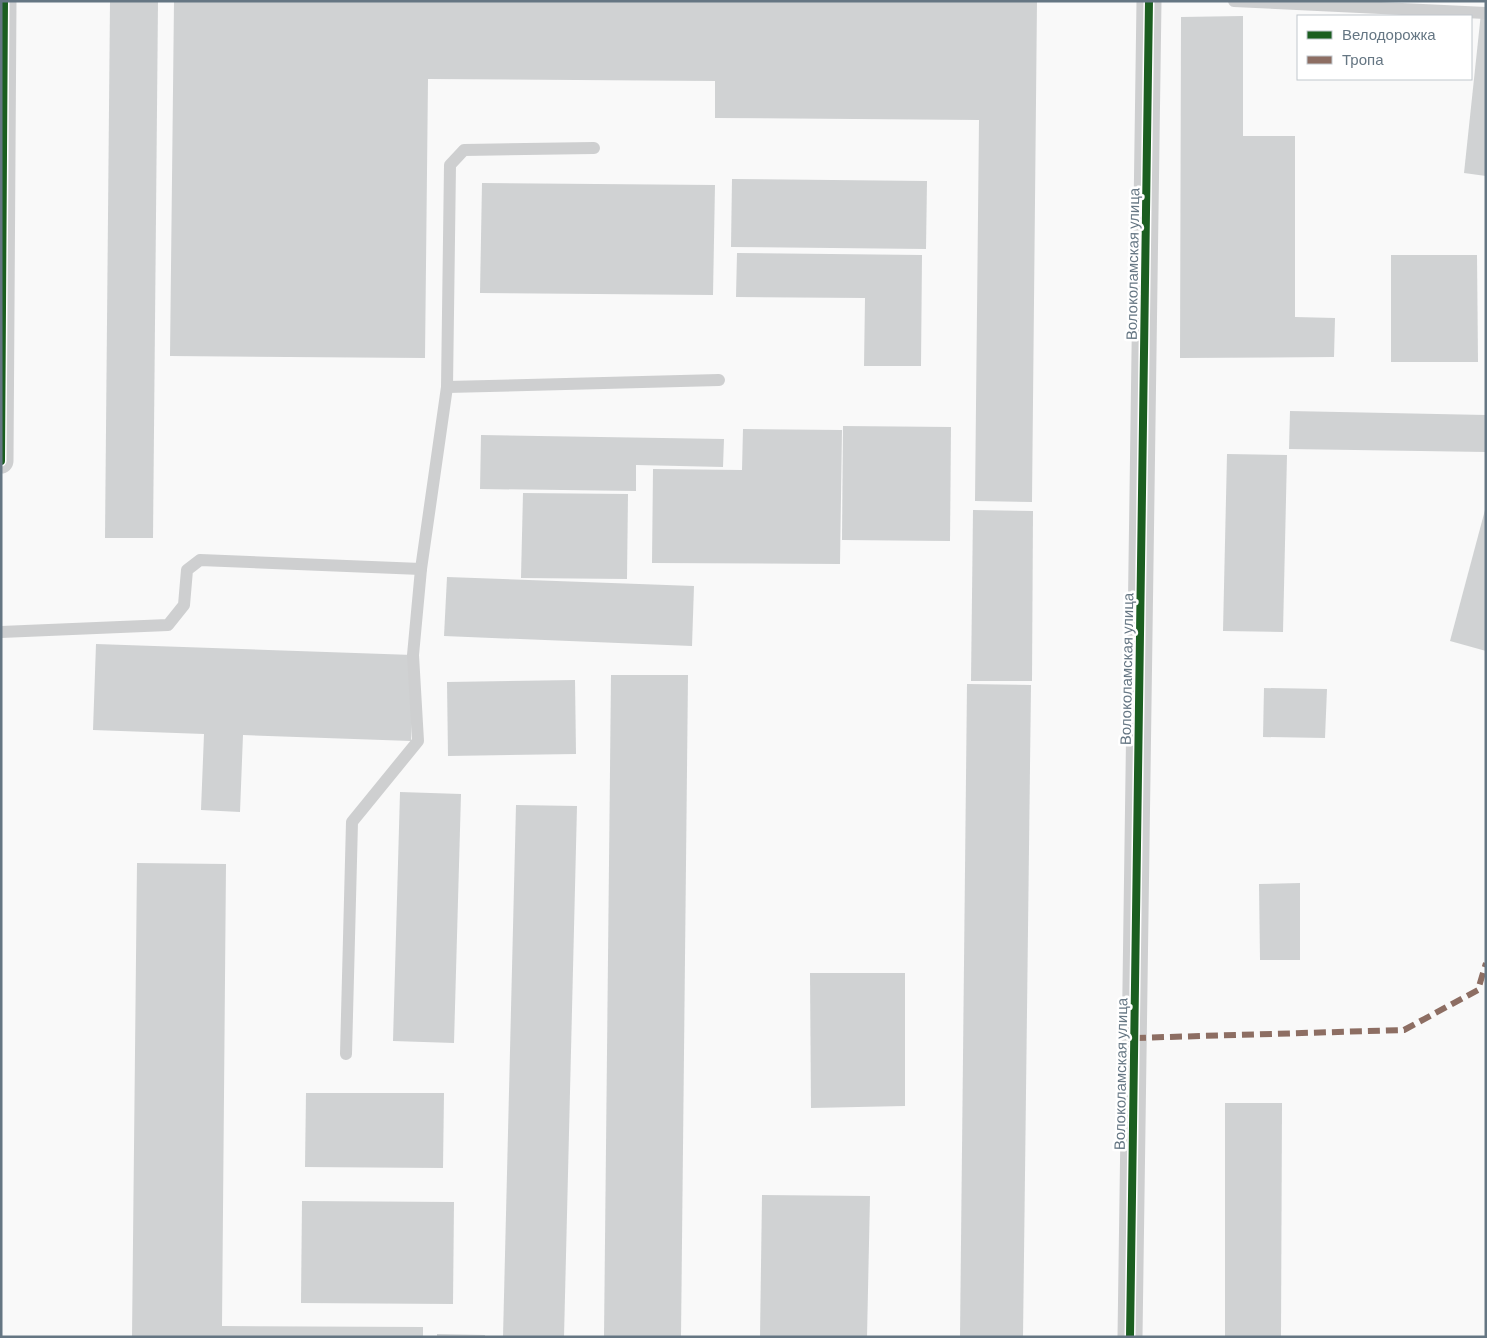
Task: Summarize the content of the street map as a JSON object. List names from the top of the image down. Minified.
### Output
{"streets":{"street":["Волоколамская улица"]},"legend":["Велодорожка","Тропа"]}
